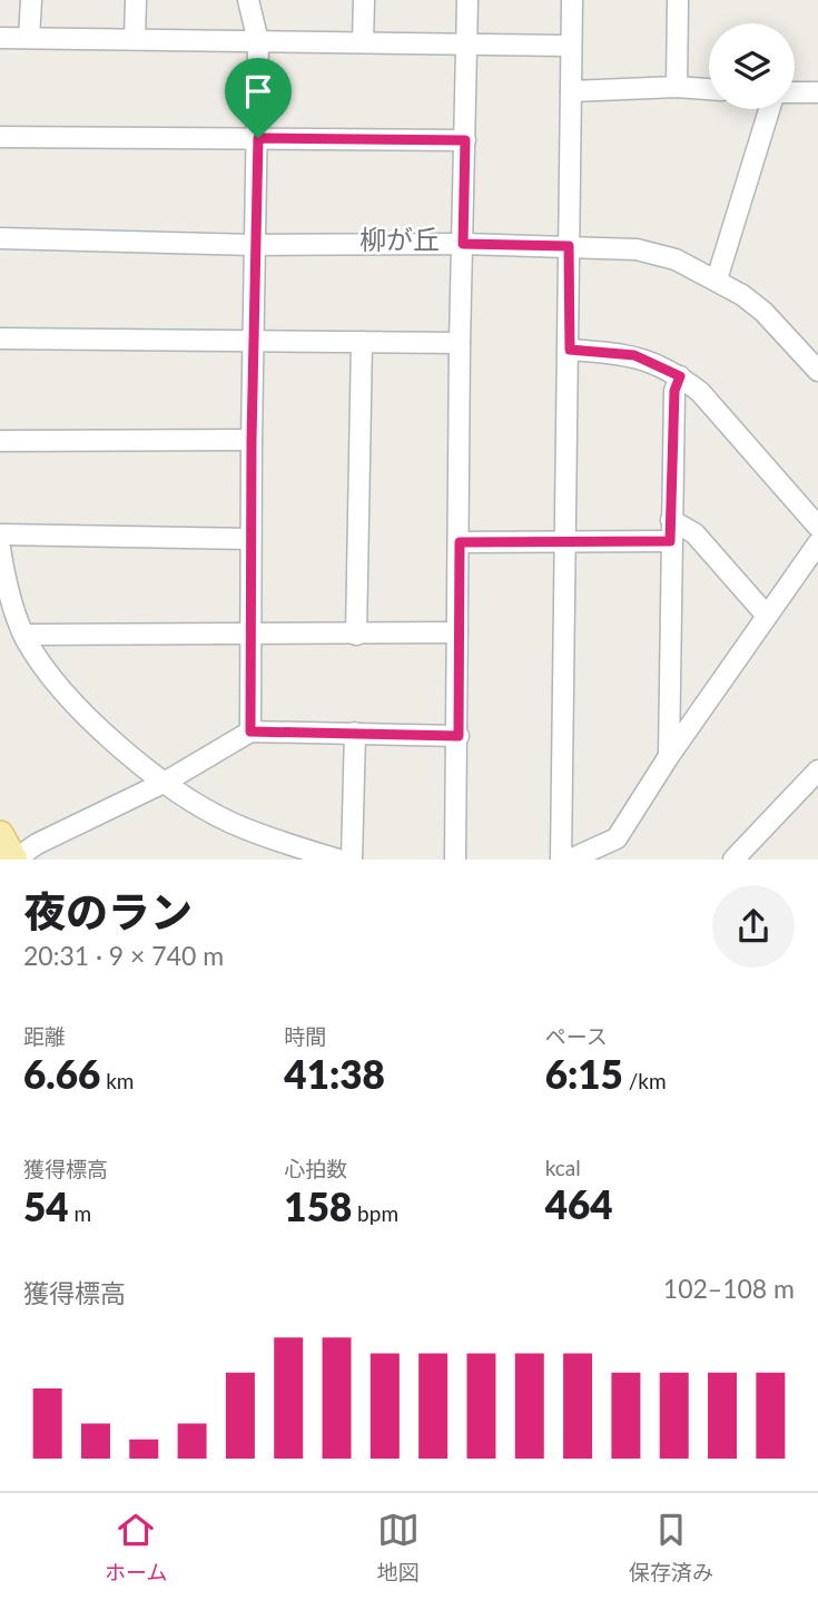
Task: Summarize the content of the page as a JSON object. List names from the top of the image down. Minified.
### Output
{"districts":["柳が丘"],"page":{"heading":["夜のラン","20:31 · 9 × 740 m"],"stats":[["距離","6.66 km"],["時間","41:38"],["ペース","6:15 /km"],["獲得標高","54 m"],["心拍数","158 bpm"],["kcal","464"]],"chart":["獲得標高","102–108 m"],"tabs":["ホーム","地図","保存済み"]}}
